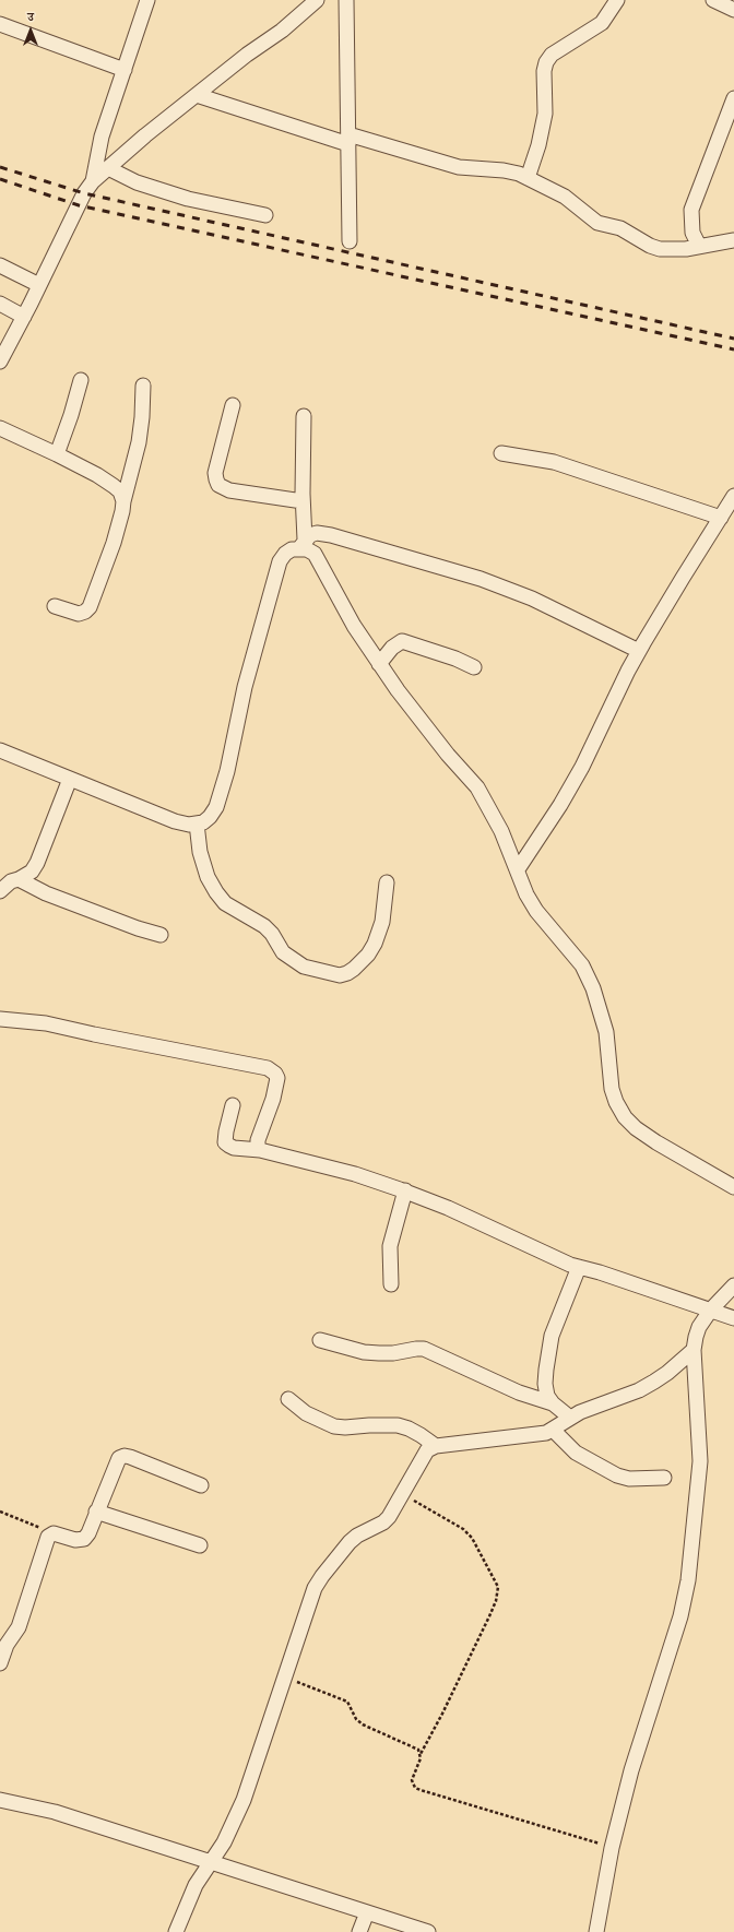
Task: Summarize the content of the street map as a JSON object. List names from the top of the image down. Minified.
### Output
{"north":"top"}
